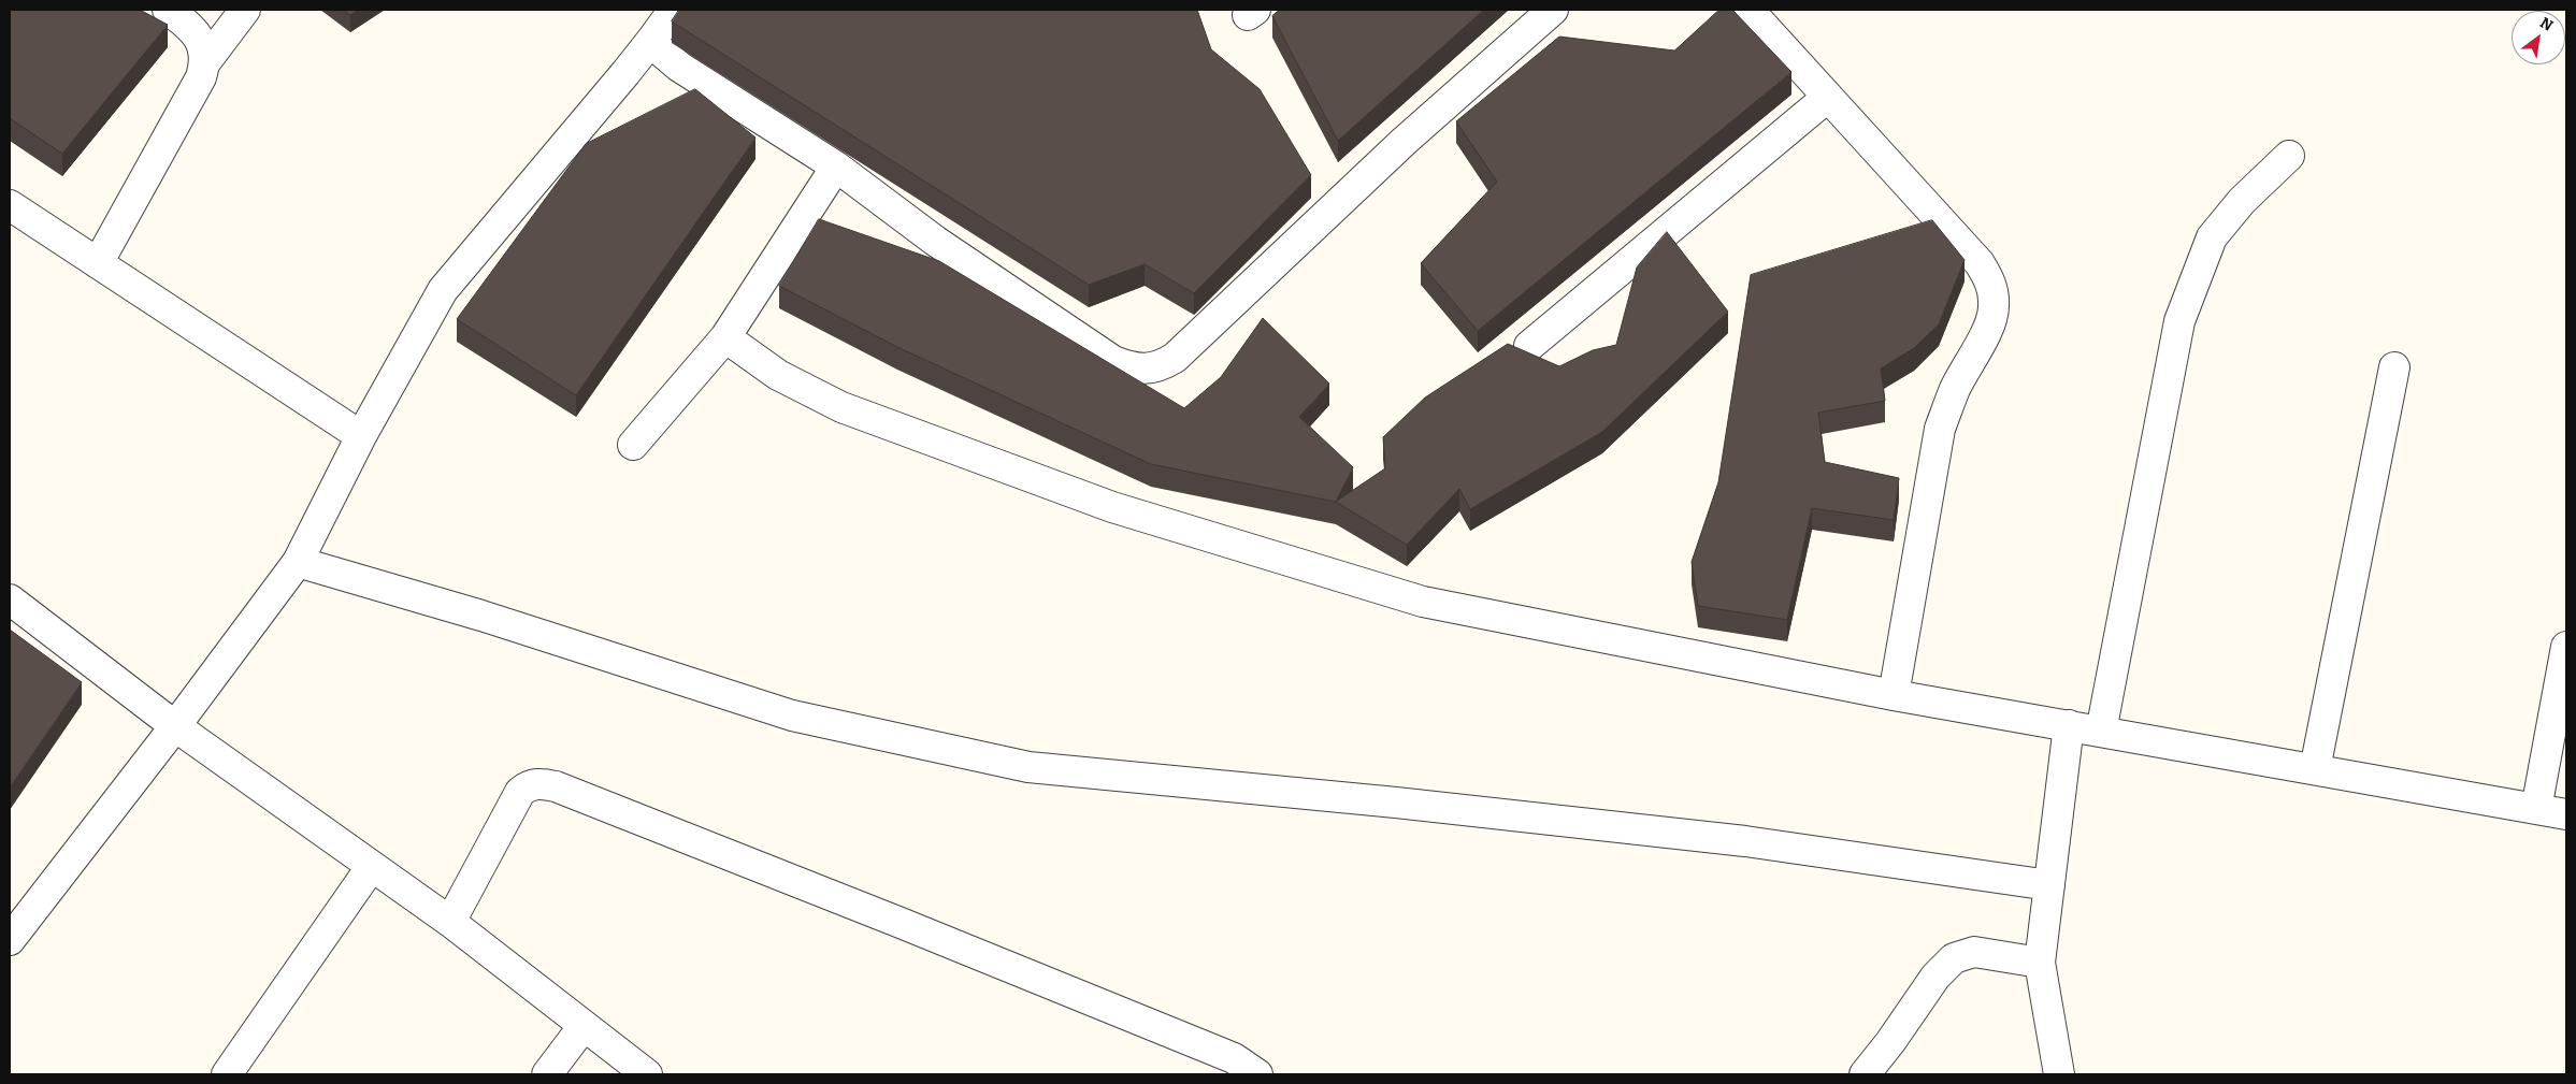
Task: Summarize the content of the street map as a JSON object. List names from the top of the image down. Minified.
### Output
{"north":"top right"}
